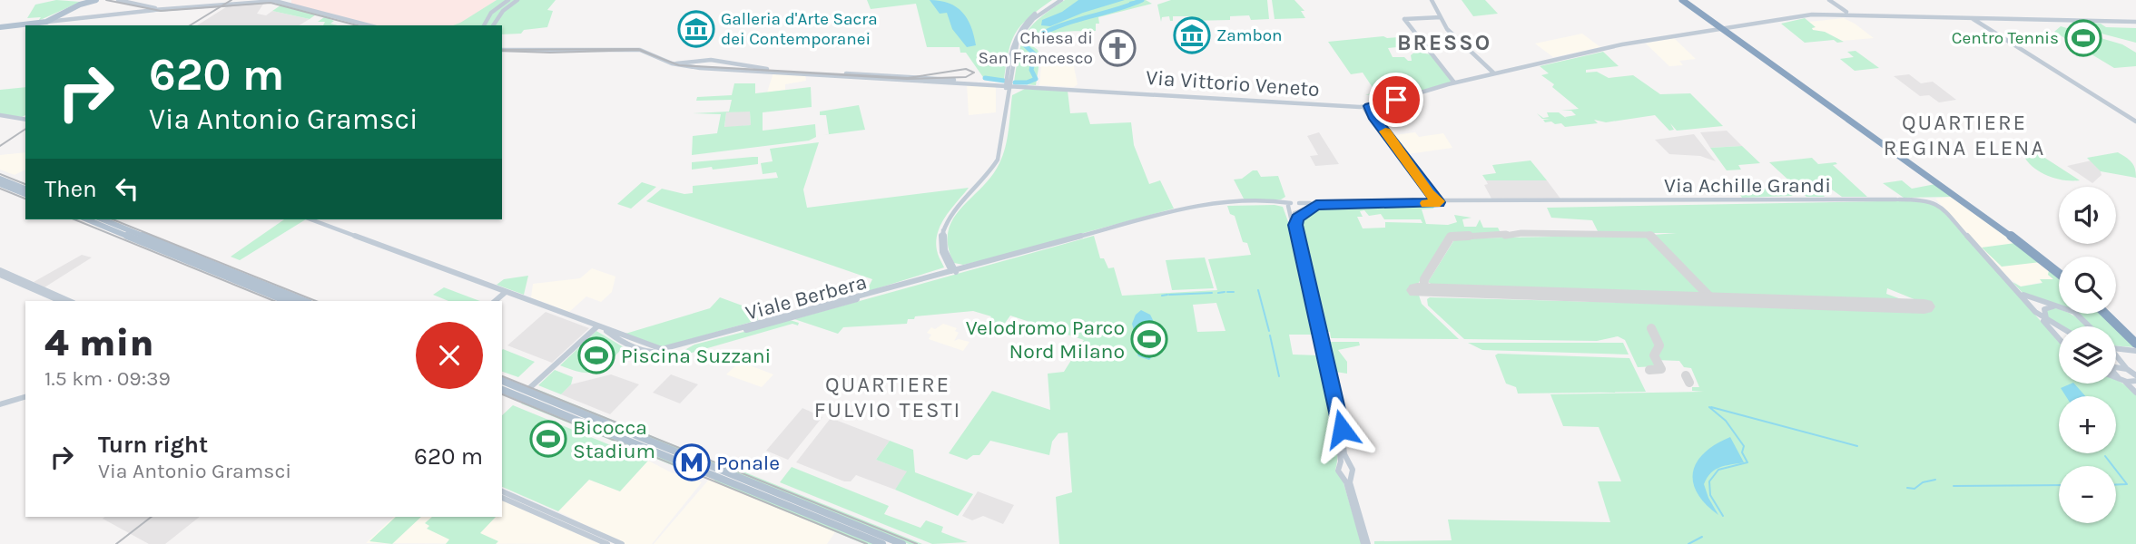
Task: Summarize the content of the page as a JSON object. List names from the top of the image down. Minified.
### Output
{"streets":{"street":["Via Vittorio Veneto","Via Achille Grandi","Viale Berbera"]},"districts":["BRESSO","QUARTIERE REGINA ELENA","QUARTIERE FULVIO TESTI"],"places":{"museum":["Galleria d'Arte Sacra dei Contemporanei","Zambon"],"sports":["Centro Tennis","Velodromo Parco Nord Milano","Piscina Suzzani","Bicocca Stadium"],"church":["Chiesa di San Francesco"],"metro station":["Ponale"]},"page":{"turn":["620 m","Via Antonio Gramsci"],"then":"Then","map_buttons":["+","−"],"heading":["4 min","1.5 km · 09:39"],"list":[{"name":"Turn right","note":"Via Antonio Gramsci","value":"620 m"}]}}
